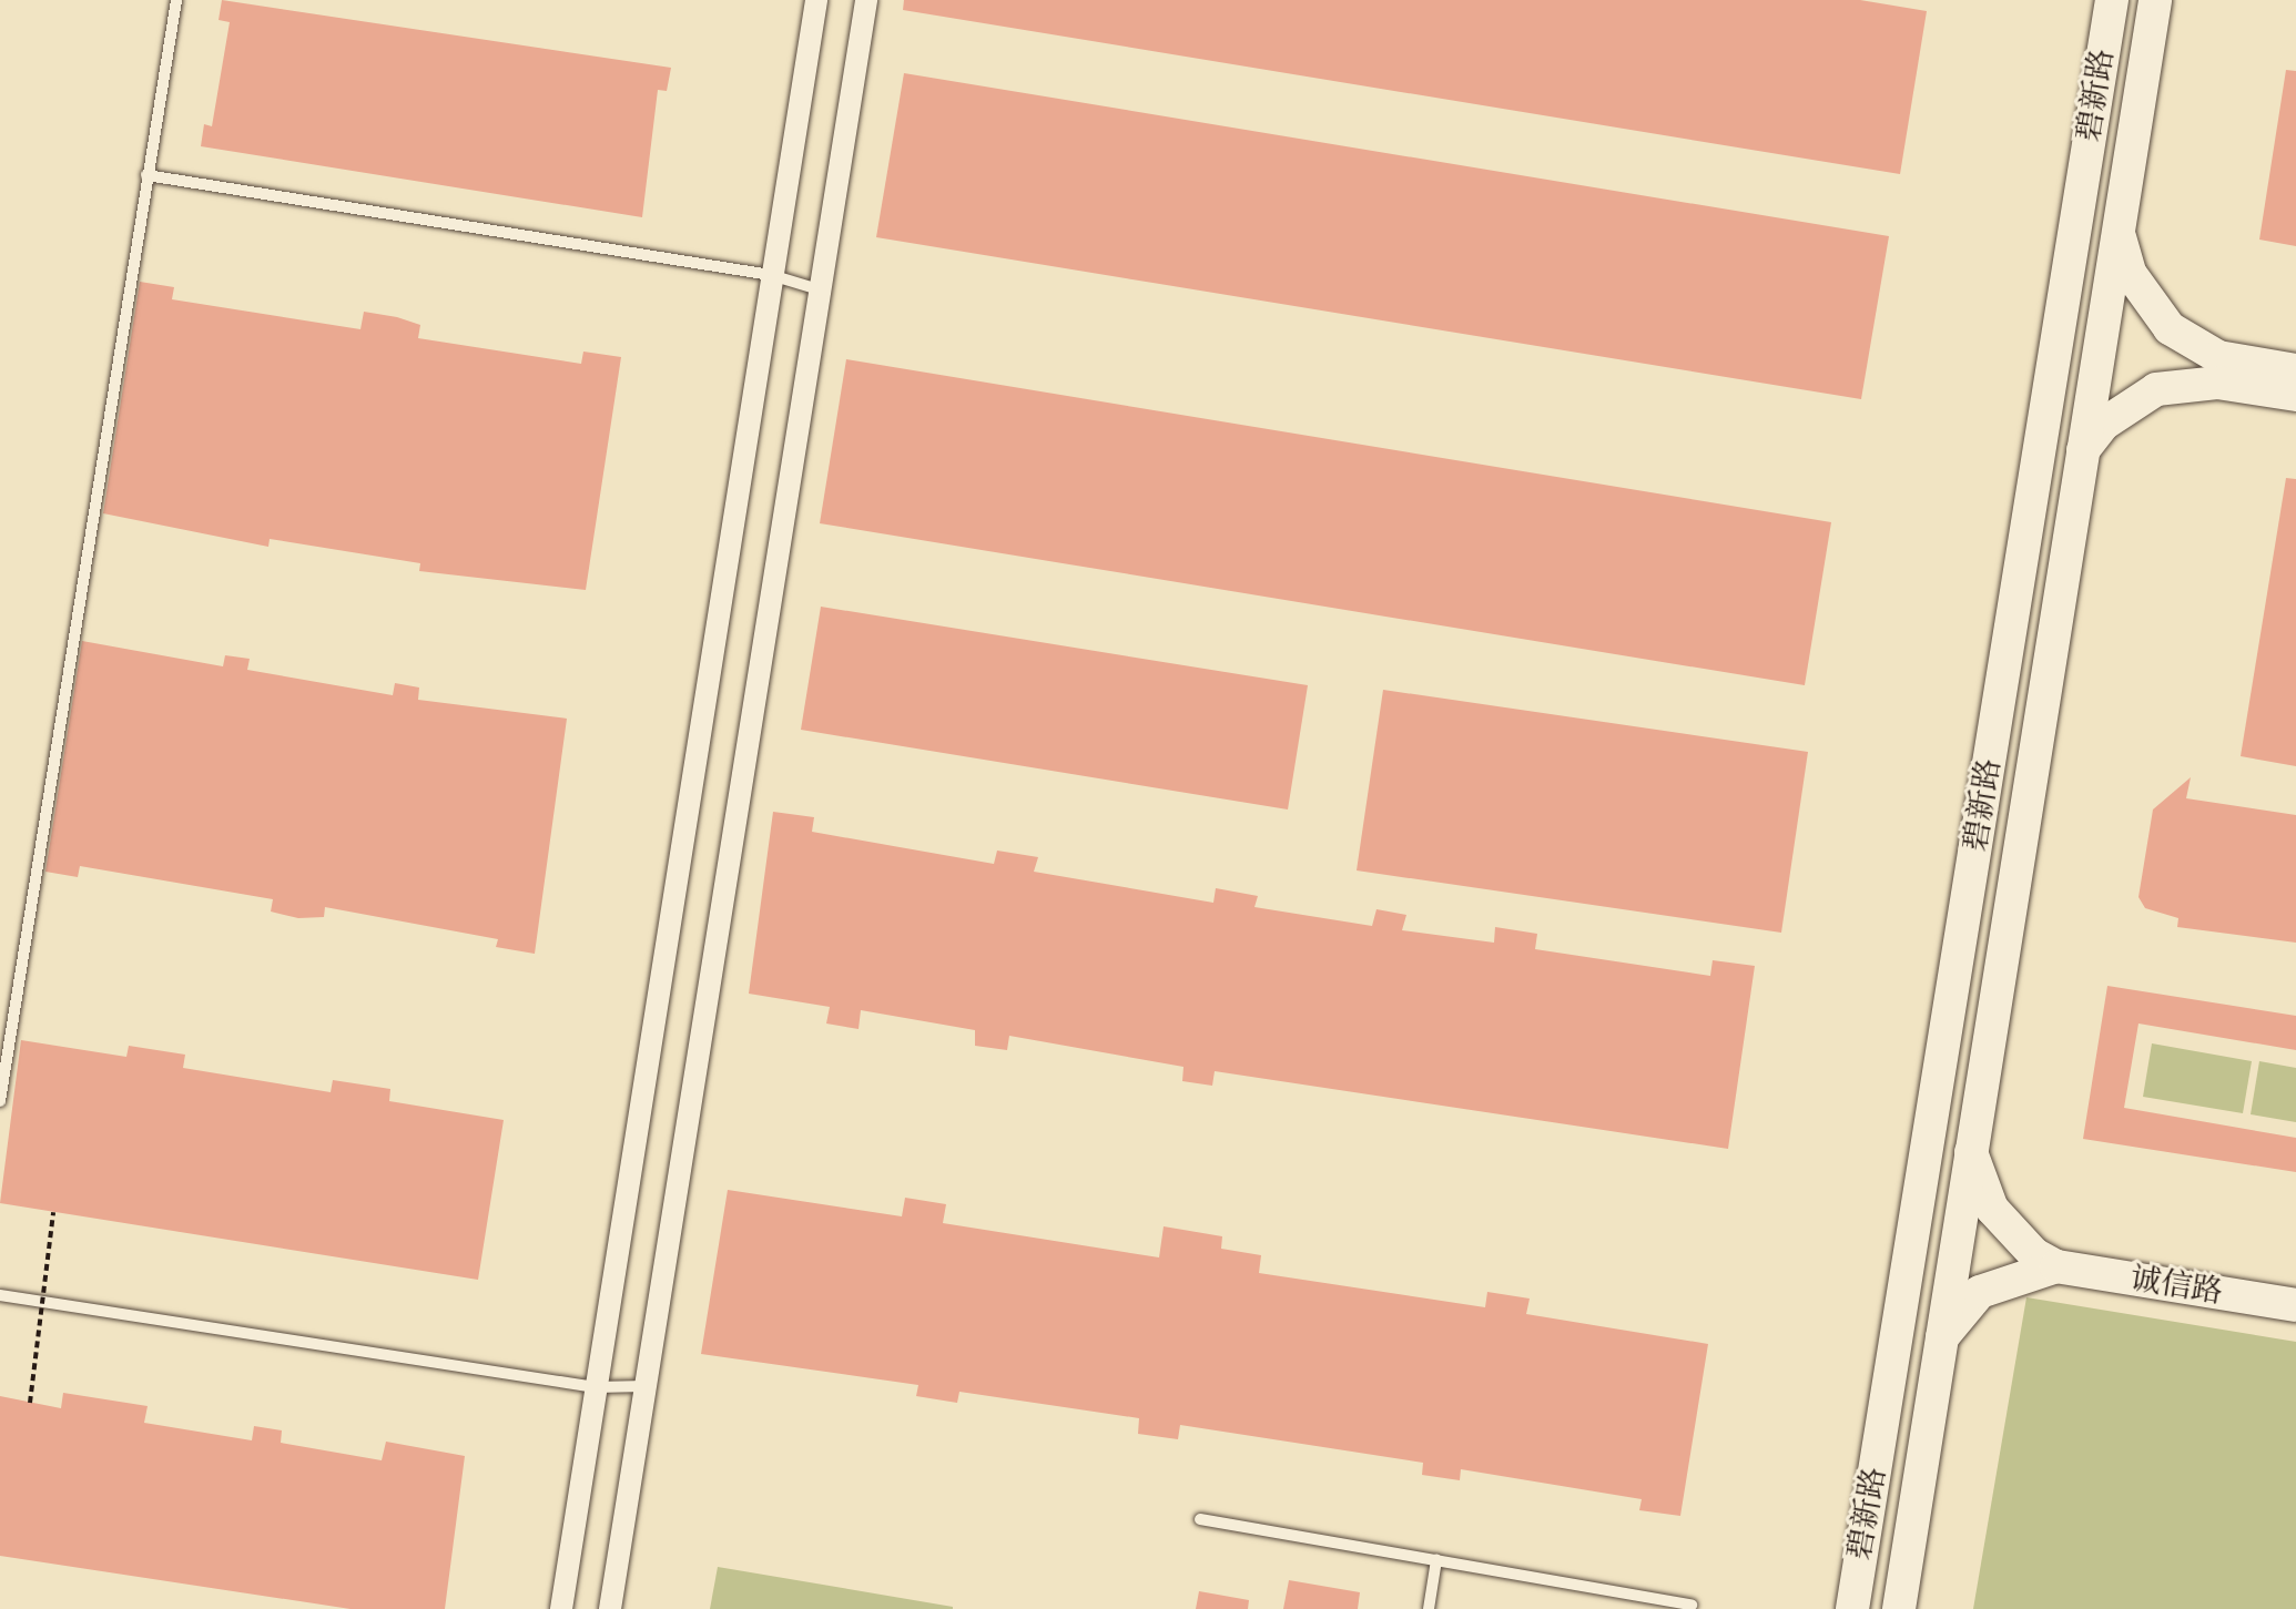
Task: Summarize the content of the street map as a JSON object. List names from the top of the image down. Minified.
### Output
{"streets":{"main road":["碧新路","诚信路"]},"crossings":[["碧新路","诚信路"]]}
